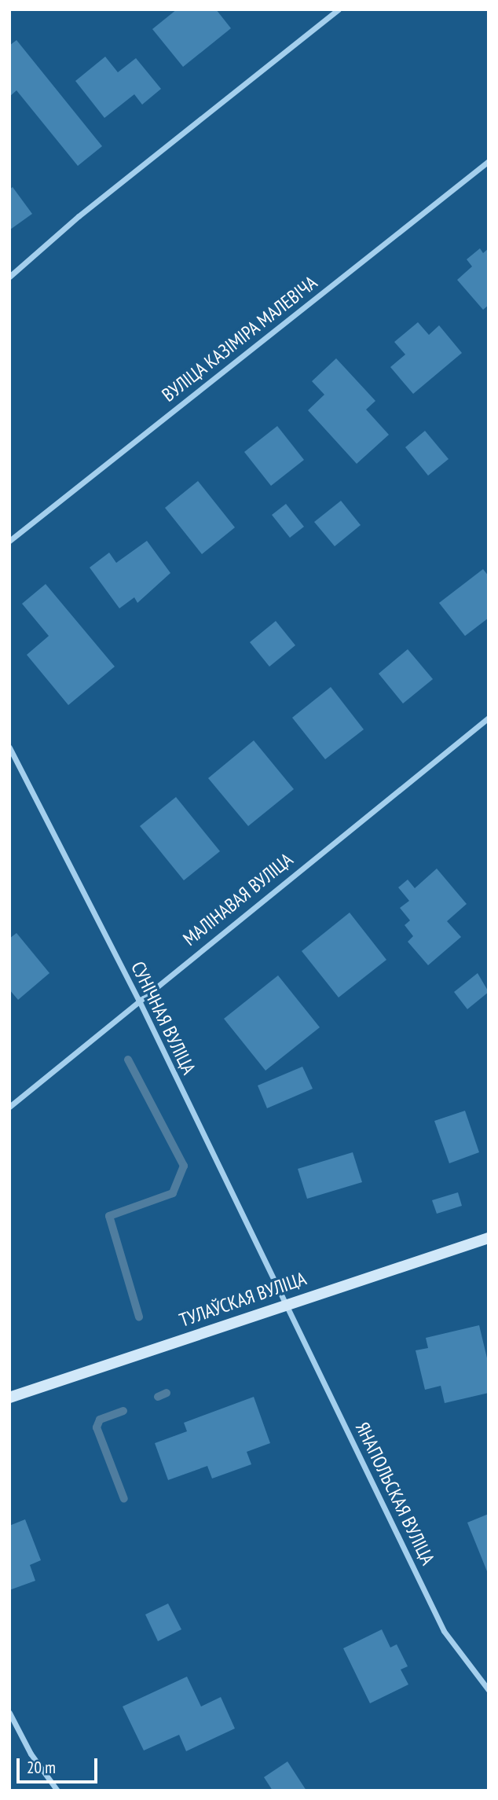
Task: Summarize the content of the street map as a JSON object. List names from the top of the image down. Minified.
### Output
{"streets":{"main road":["ТУЛАЎСКАЯ ВУЛІЦА"],"street":["ВУЛІЦА КАЗІМІРА МАЛЕВІЧА","МАЛІНАВАЯ ВУЛІЦА","СУНІЧНАЯ ВУЛІЦА","ЯНАПОЛЬСКАЯ ВУЛІЦА"]},"crossings":[["МАЛІНАВАЯ ВУЛІЦА","СУНІЧНАЯ ВУЛІЦА"],["СУНІЧНАЯ ВУЛІЦА","ТУЛАЎСКАЯ ВУЛІЦА"],["СУНІЧНАЯ ВУЛІЦА","ЯНАПОЛЬСКАЯ ВУЛІЦА"],["ТУЛАЎСКАЯ ВУЛІЦА","ЯНАПОЛЬСКАЯ ВУЛІЦА"]],"scale_bar":"20 m"}
